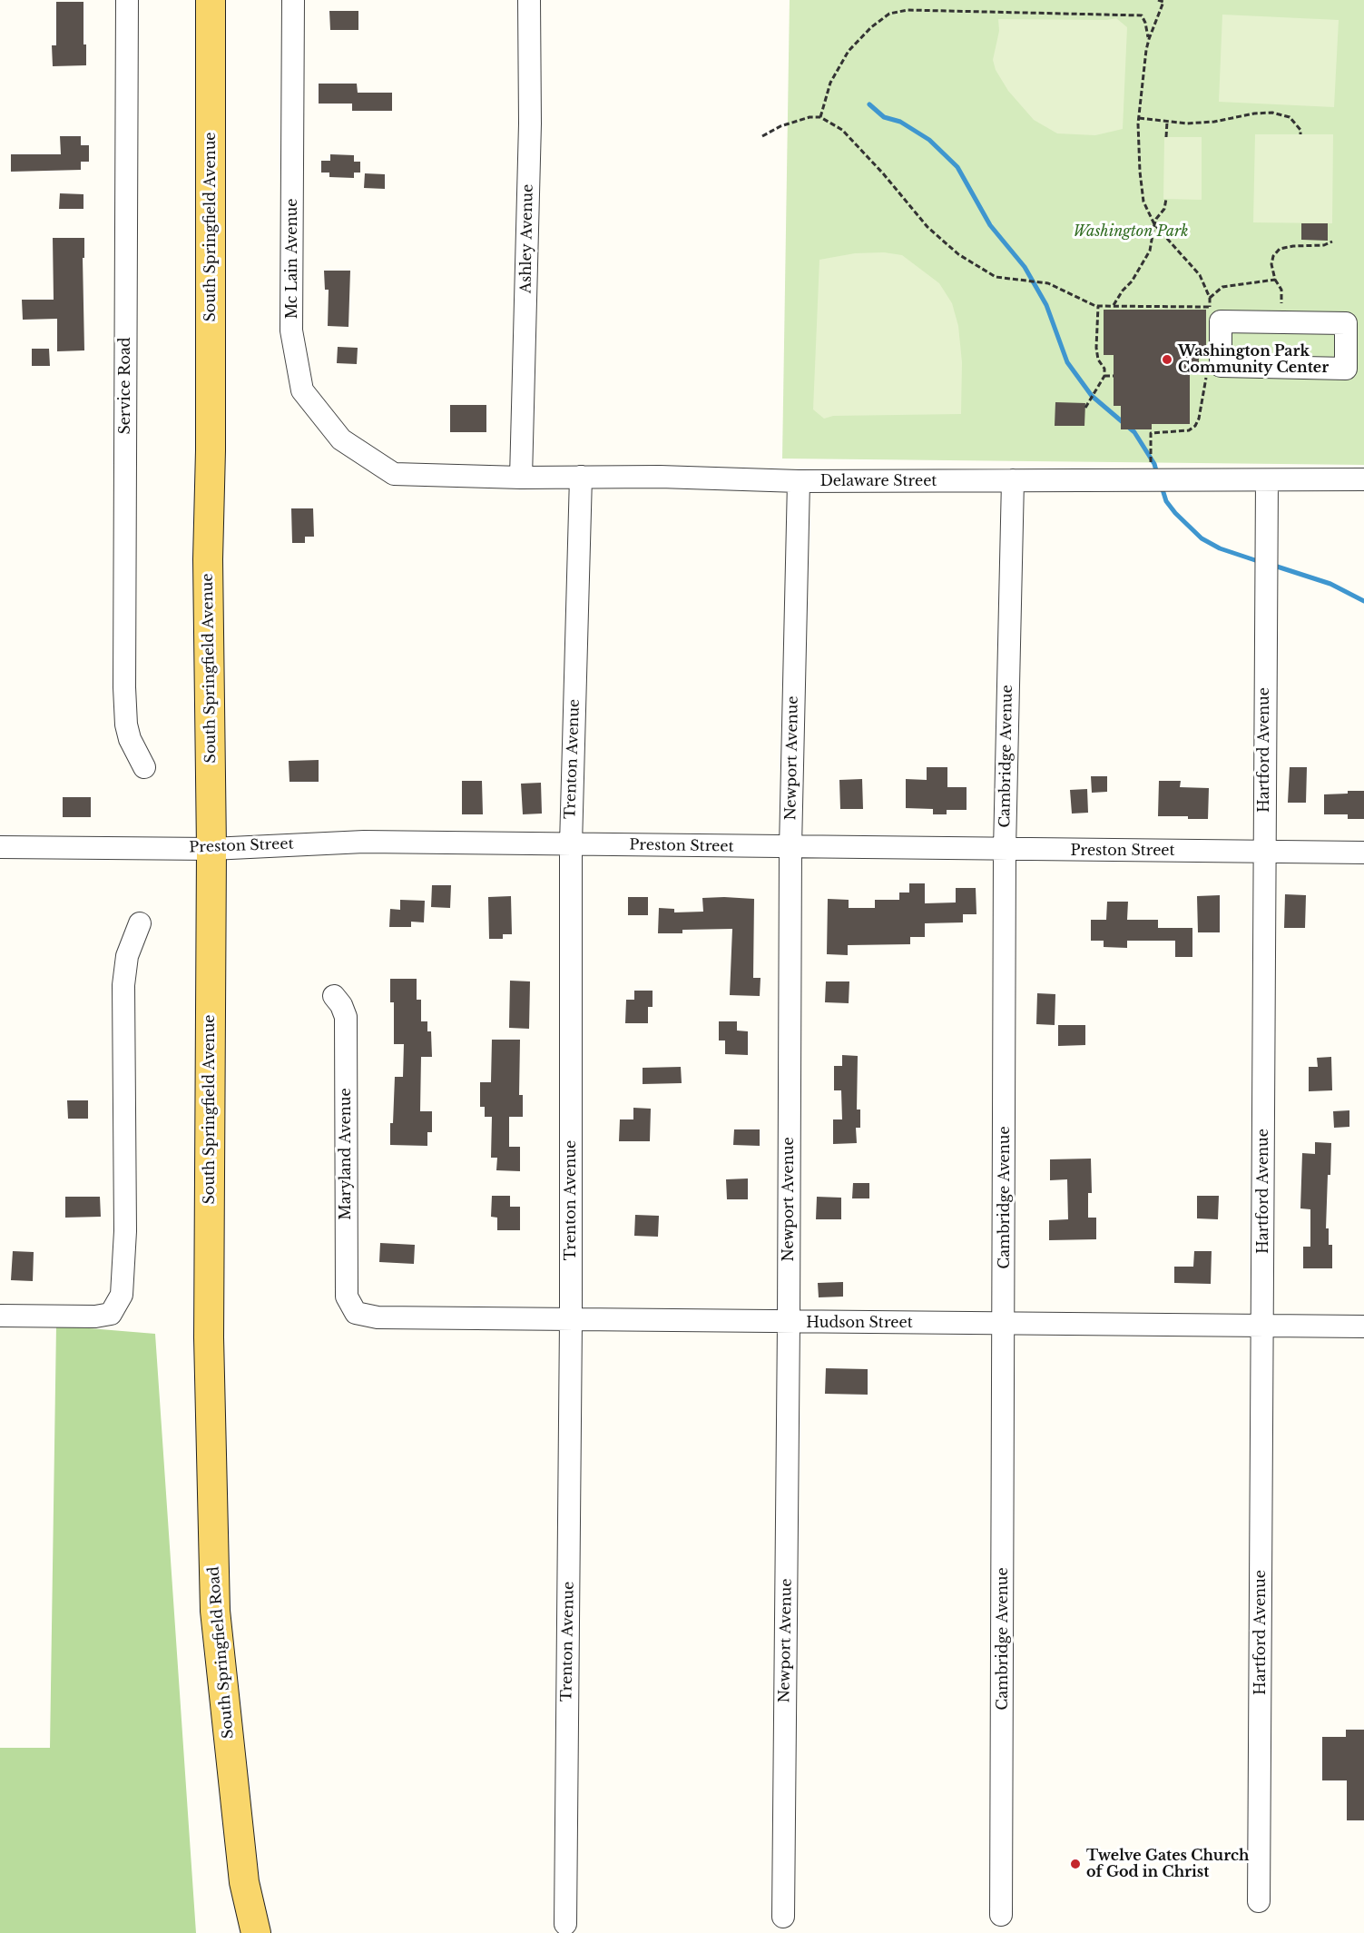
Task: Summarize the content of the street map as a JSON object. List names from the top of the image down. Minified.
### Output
{"streets":{"main road":["South Springfield Avenue","South Springfield Road"],"street":["Ashley Avenue","Mc Lain Avenue","Service Road","Delaware Street","Hartford Avenue","Cambridge Avenue","Newport Avenue","Trenton Avenue","Preston Street","Maryland Avenue","Hudson Street"]},"crossings":[["South Springfield Avenue","Preston Street"],["South Springfield Avenue","South Springfield Road"],["Ashley Avenue","Delaware Street"],["Mc Lain Avenue","Delaware Street"],["Delaware Street","Hartford Avenue"],["Delaware Street","Cambridge Avenue"],["Delaware Street","Newport Avenue"],["Delaware Street","Trenton Avenue"],["Hartford Avenue","Preston Street"],["Hartford Avenue","Hudson Street"],["Cambridge Avenue","Preston Street"],["Cambridge Avenue","Hudson Street"],["Newport Avenue","Preston Street"],["Newport Avenue","Hudson Street"],["Trenton Avenue","Preston Street"],["Trenton Avenue","Hudson Street"],["Maryland Avenue","Hudson Street"]],"parks":["Washington Park"],"places":["Washington Park Community Center","Twelve Gates Church of God in Christ"]}
